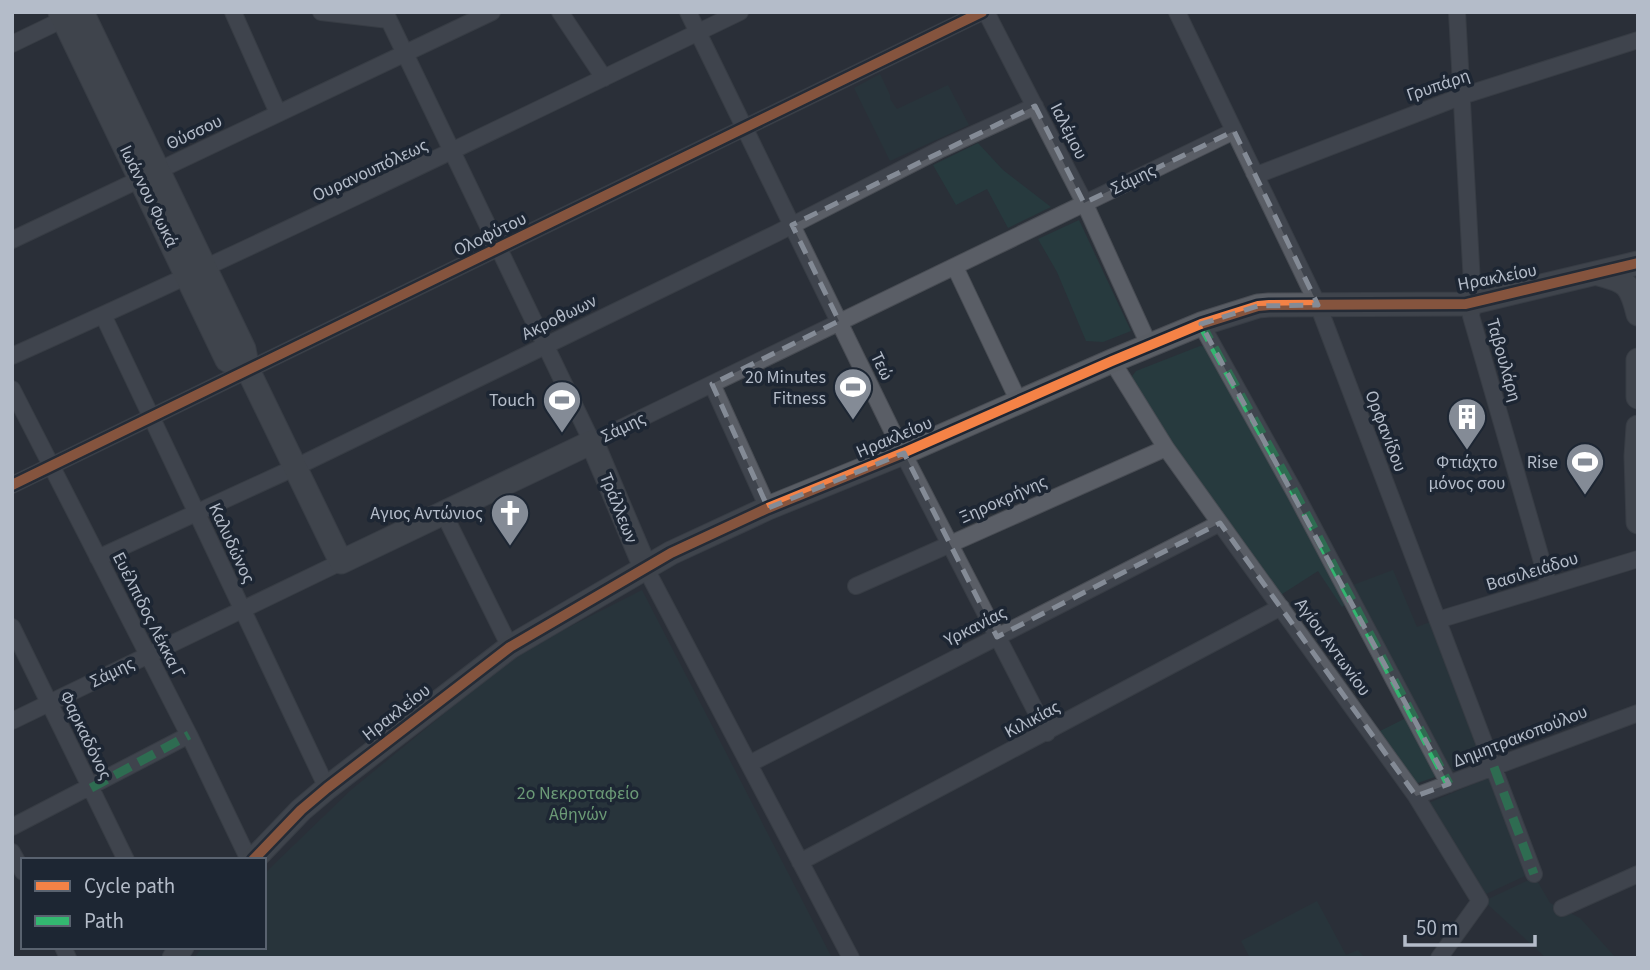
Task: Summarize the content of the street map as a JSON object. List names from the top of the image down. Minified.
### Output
{"streets":{"main road":["Σάμης","Ιωάννου Φωκά","Ηρακλείου","Τράλλεων"],"street":["Γρυπάρη","Ιαλέμου","Θύσσου","Ουρανουπόλεως","Ολοφύτου","Ακροθωων","Ταβουλάρη","Τεώ","Ορφανίδου","Ξηροκρήνης","Καλυδώνος","Βασιλειάδου","Ευέλπιδος Λέκκα Γ","Υρκανίας","Αγίου Αντωνίου","Κιλικίας","Φαρκαδόνος","Δημητρακοπούλου"]},"crossings":[["Γρυπάρη","Ταβουλάρη"],["Γρυπάρη","Ορφανίδου"],["Ιαλέμου","Σάμης"],["Ιαλέμου","Ολοφύτου"],["Ιαλέμου","Ηρακλείου"],["Ιαλέμου","Ακροθωων"],["Θύσσου","Ιωάννου Φωκά"],["Θύσσου","Τράλλεων"],["Ουρανουπόλεως","Ιωάννου Φωκά"],["Ουρανουπόλεως","Τεώ"],["Ουρανουπόλεως","Τράλλεων"],["Ουρανουπόλεως","Καλυδώνος"],["Σάμης","Ιωάννου Φωκά"],["Σάμης","Τεώ"],["Σάμης","Ορφανίδου"],["Σάμης","Τράλλεων"],["Σάμης","Καλυδώνος"],["Σάμης","Ευέλπιδος Λέκκα Γ"],["Σάμης","Φαρκαδόνος"],["Ιωάννου Φωκά","Ολοφύτου"],["Ιωάννου Φωκά","Ακροθωων"],["Ολοφύτου","Τεώ"],["Ολοφύτου","Τράλλεων"],["Ολοφύτου","Καλυδώνος"],["Ολοφύτου","Ευέλπιδος Λέκκα Γ"],["Ηρακλείου","Ταβουλάρη"],["Ηρακλείου","Τεώ"],["Ηρακλείου","Ορφανίδου"],["Ηρακλείου","Τράλλεων"],["Ηρακλείου","Καλυδώνος"],["Ηρακλείου","Αγίου Αντωνίου"],["Ακροθωων","Τεώ"],["Ακροθωων","Τράλλεων"],["Ακροθωων","Καλυδώνος"],["Ακροθωων","Ευέλπιδος Λέκκα Γ"],["Ταβουλάρη","Βασιλειάδου"],["Τεώ","Ξηροκρήνης"],["Τεώ","Υρκανίας"],["Τεώ","Κιλικίας"],["Ορφανίδου","Βασιλειάδου"],["Ορφανίδου","Δημητρακοπούλου"],["Ξηροκρήνης","Αγίου Αντωνίου"],["Τράλλεων","Υρκανίας"],["Τράλλεων","Κιλικίας"],["Υρκανίας","Αγίου Αντωνίου"],["Αγίου Αντωνίου","Κιλικίας"],["Αγίου Αντωνίου","Δημητρακοπούλου"]],"parks":["2ο Νεκροταφείο Αθηνών"],"places":{"sports":["20 Μinutes Fitness","Touch","Rise"],"building":["Φτιάχτο μόνος σου"],"church":["Αγιος Αντώνιος"]},"legend":["Cycle path","Path"],"scale_bar":"50 m"}
